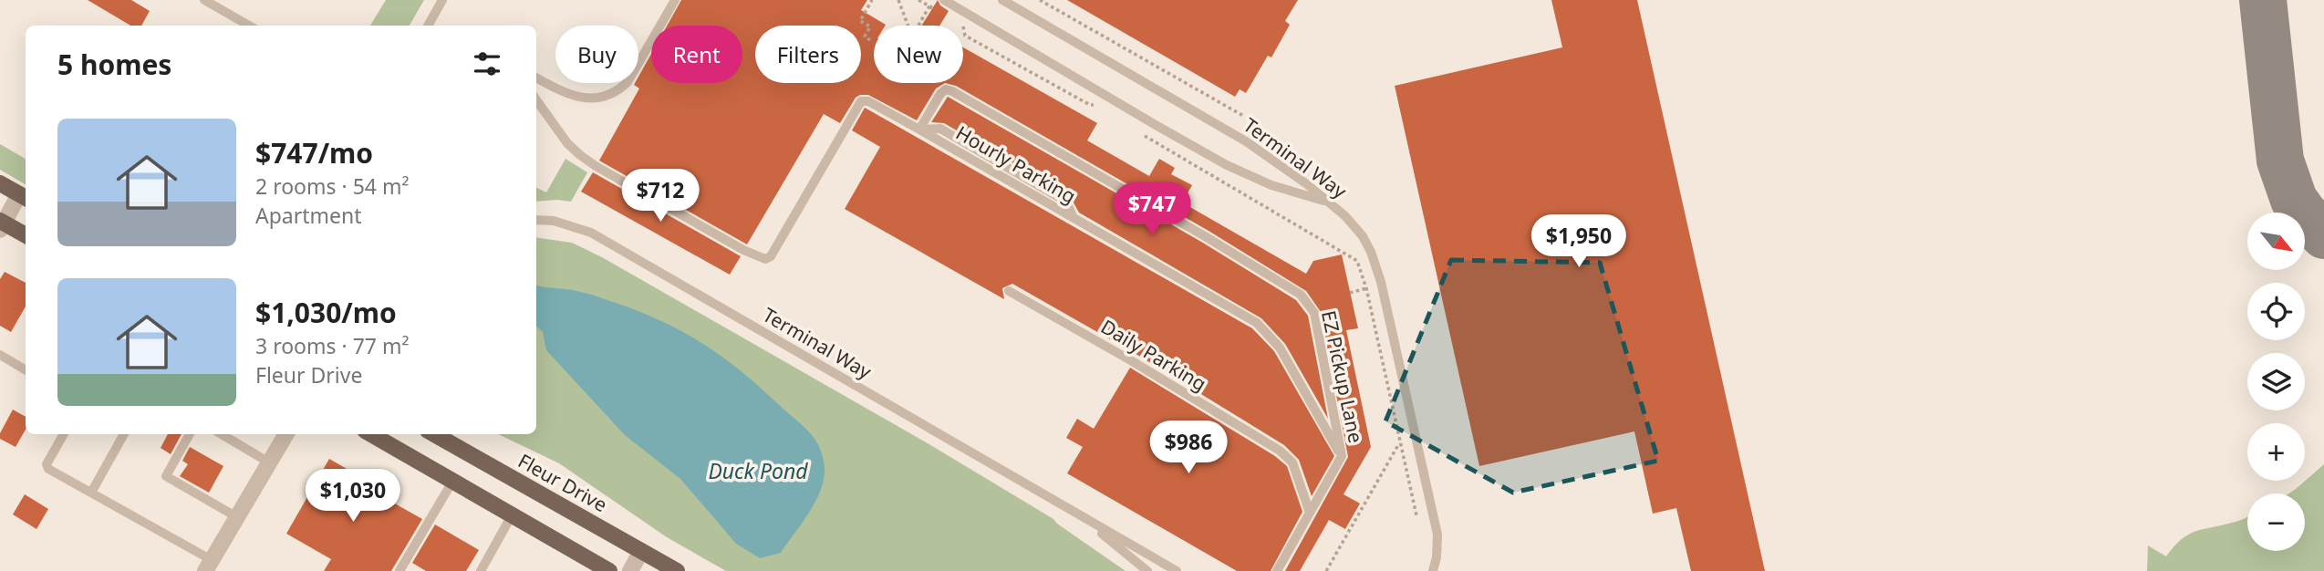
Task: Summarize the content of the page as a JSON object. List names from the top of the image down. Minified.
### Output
{"streets":{"main road":["Fleur Drive"],"lane":["Terminal Way","Hourly Parking","Daily Parking","EZ Pickup Lane"]},"crossings":[["Hourly Parking","EZ Pickup Lane"]],"water":["Duck Pond"],"north":"bottom right","page":{"chip":["Buy","Rent","Filters","New"],"heading":"5 homes","list":[{"name":"$747/mo","note":"2 rooms · 54 m² · Apartment"},{"name":"$1,030/mo","note":"3 rooms · 77 m² · Fleur Drive"}],"price":["$712","$747","$1,950","$986","$1,030"],"map_buttons":["+","−"]}}
